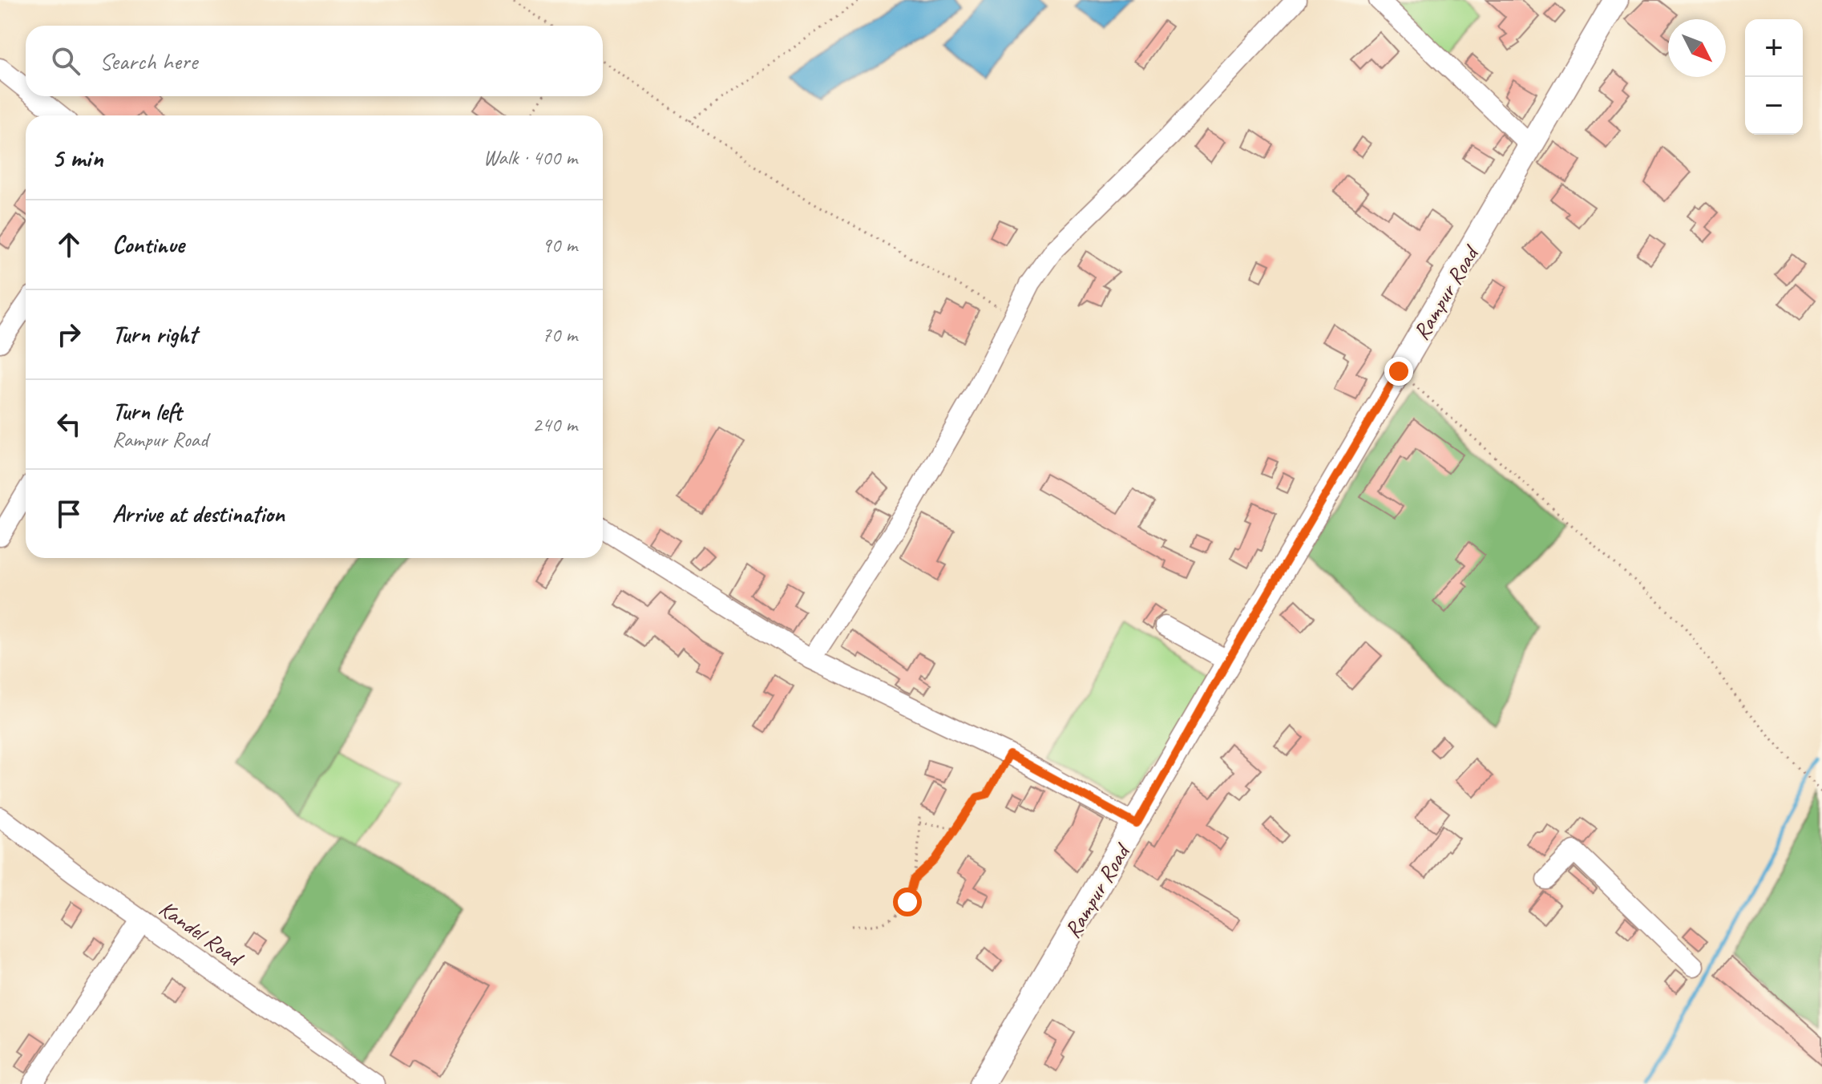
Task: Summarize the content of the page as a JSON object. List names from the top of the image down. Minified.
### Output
{"streets":{"main road":["Rampur Road"],"street":["Kandel Road"]},"north":"bottom right","page":{"map_buttons":["+","−"],"search":"Search here","heading":["5 min","Walk · 400 m"],"list":[["Continue","90 m"],["Turn right","70 m"],["Turn left","Rampur Road","240 m"],"Arrive at destination"]}}
